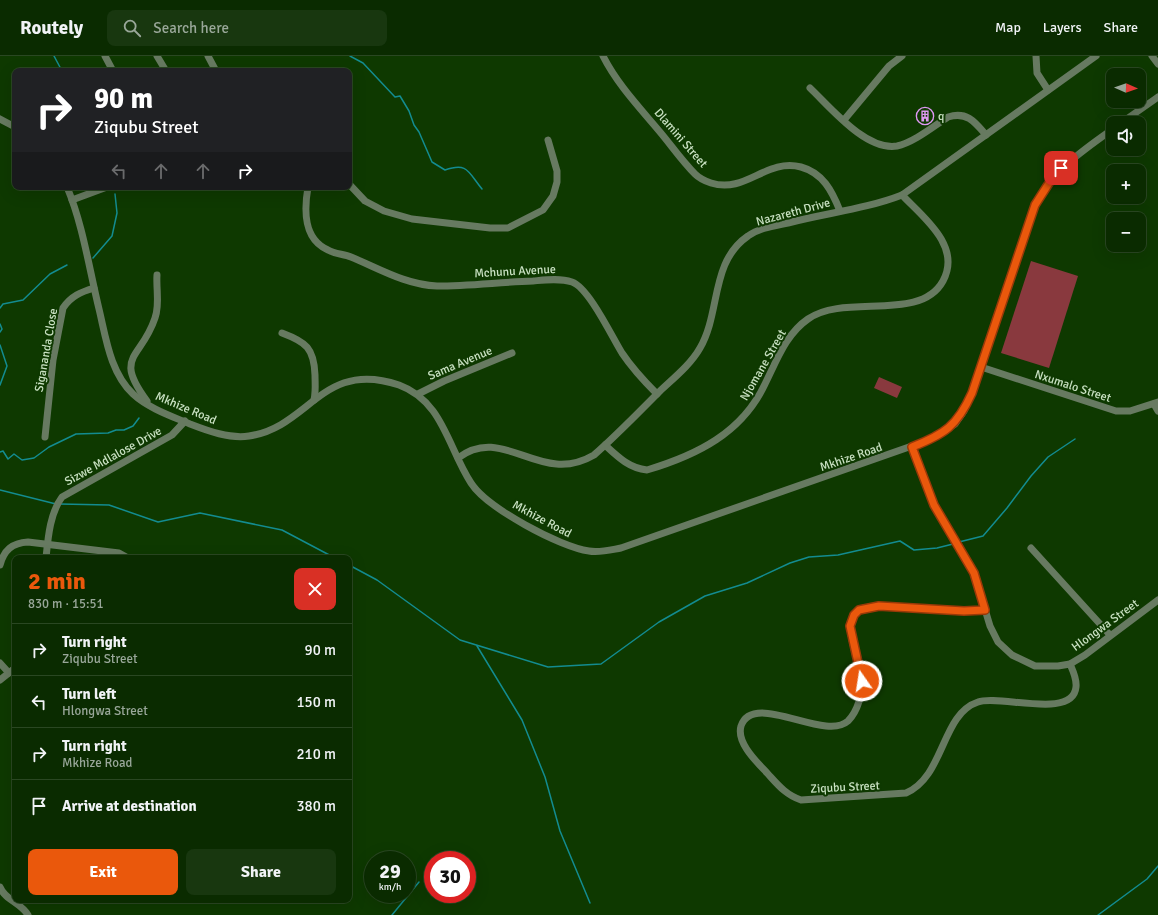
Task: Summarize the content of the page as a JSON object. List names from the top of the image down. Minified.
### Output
{"streets":{"street":["Dlamini Street","Nazareth Drive","Mchunu Avenue","Sigananda Close","Sama Avenue","Njomane Street","Nxumalo Street","Mkhize Road","Sizwe Mdlalose Drive","Hlongwa Street","Ziqubu Street"]},"crossings":[["Dlamini Street","Nazareth Drive"],["Nazareth Drive","Mchunu Avenue"],["Nazareth Drive","Njomane Street"],["Nazareth Drive","Mkhize Road"],["Sigananda Close","Mkhize Road"],["Sama Avenue","Mkhize Road"],["Nxumalo Street","Mkhize Road"],["Mkhize Road","Sizwe Mdlalose Drive"],["Mkhize Road","Hlongwa Street"],["Hlongwa Street","Ziqubu Street"]],"places":{"building":["q"]},"north":"right","page":{"header":"Routely","search":"Search here","nav":["Map","Layers","Share"],"map_buttons":["+","−"],"turn":["90 m","Ziqubu Street"],"heading":["2 min","830 m · 15:51"],"list":[{"name":"Turn right","note":"Ziqubu Street","value":"90 m"},{"name":"Turn left","note":"Hlongwa Street","value":"150 m"},{"name":"Turn right","note":"Mkhize Road","value":"210 m"},{"name":"Arrive at destination","value":"380 m"}],"buttons":["Exit","Share"],"speed":"29 km/h","limit":"30"}}
